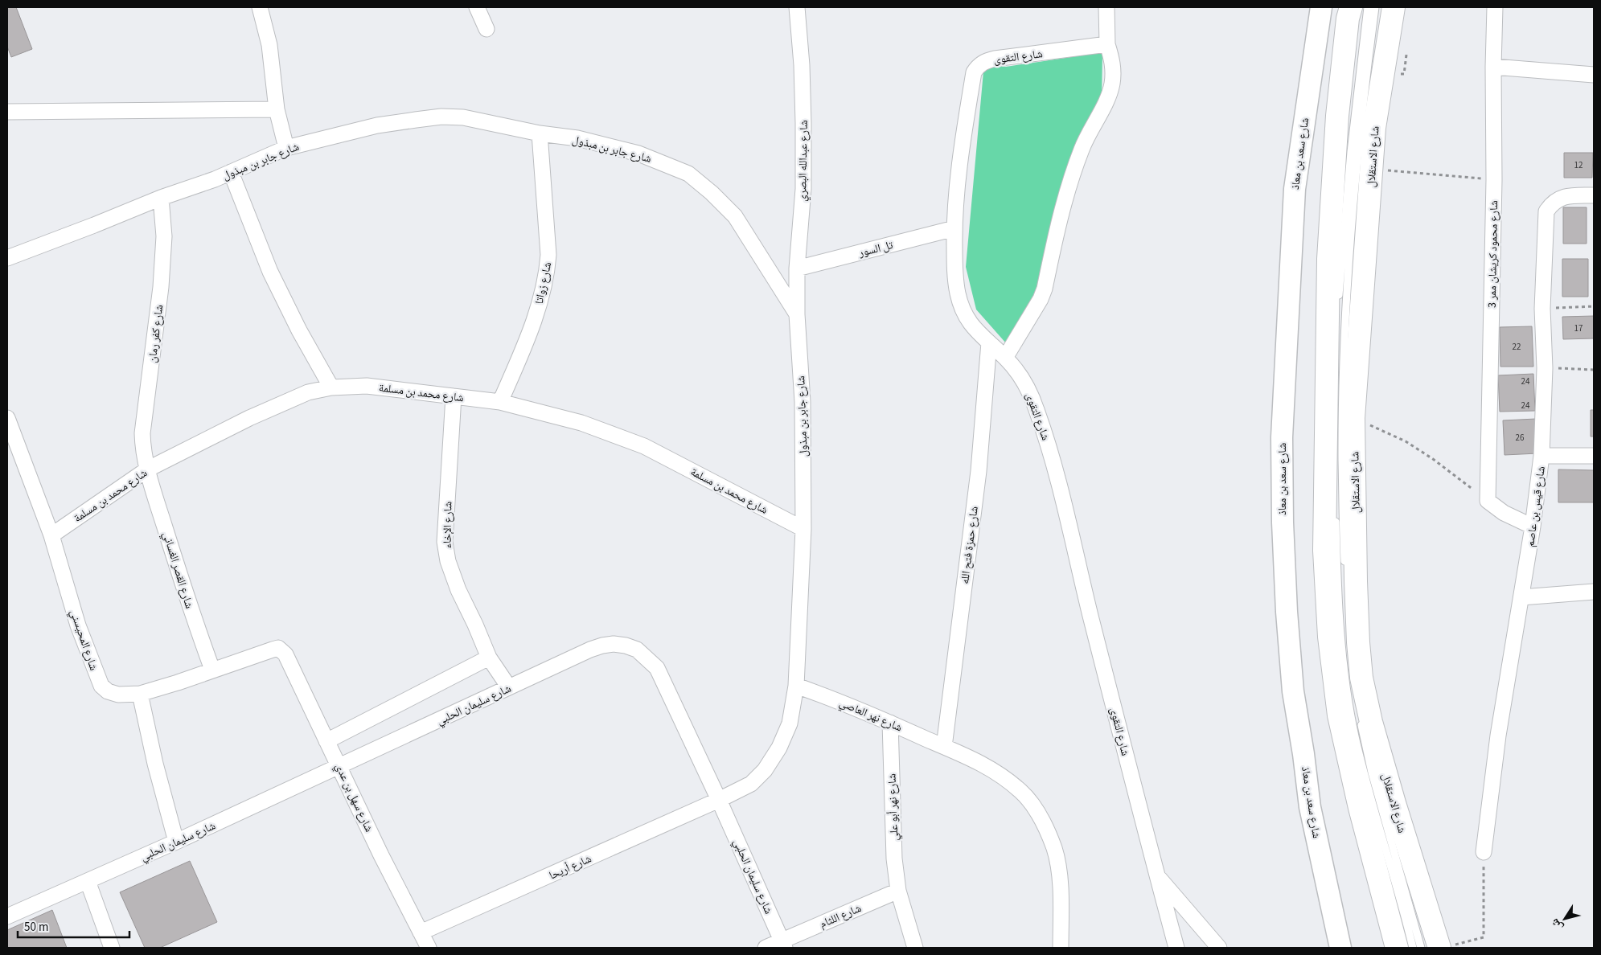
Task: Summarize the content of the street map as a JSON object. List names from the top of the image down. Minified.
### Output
{"streets":{"highway":["شارع الاستقلال"],"street":["شارع التقوى","شارع جابر بن مبذول","شارع سعد بن معاذ","شارع عبدالله البصري","تل السور","شارع محمود كريشان ممر 3","شارع زواتا","شارع كفر رمان","شارع محمد بن مسلمة","شارع قيس بن عاصم","شارع الإخاء","شارع حمزة فتح الله","شارع القصر الغساني","شارع المحيسني","شارع سليمان الحلبي","شارع نهر العاصي","شارع سهل بن عدي","شارع نهر أبو علي","شارع أريحا","شارع اللثام"]},"crossings":[["شارع التقوى","تل السور"],["شارع التقوى","شارع حمزة فتح الله"],["شارع جابر بن مبذول","شارع عبدالله البصري"],["شارع جابر بن مبذول","شارع زواتا"],["شارع جابر بن مبذول","شارع كفر رمان"],["شارع جابر بن مبذول","شارع محمد بن مسلمة"],["شارع جابر بن مبذول","شارع سليمان الحلبي"],["شارع جابر بن مبذول","شارع نهر العاصي"],["شارع جابر بن مبذول","شارع أريحا"],["شارع عبدالله البصري","تل السور"],["شارع زواتا","شارع محمد بن مسلمة"],["شارع كفر رمان","شارع محمد بن مسلمة"],["شارع كفر رمان","شارع القصر الغساني"],["شارع محمد بن مسلمة","شارع الإخاء"],["شارع محمد بن مسلمة","شارع القصر الغساني"],["شارع محمد بن مسلمة","شارع المحيسني"],["شارع الإخاء","شارع سليمان الحلبي"],["شارع حمزة فتح الله","شارع نهر العاصي"],["شارع القصر الغساني","شارع المحيسني"],["شارع المحيسني","شارع سهل بن عدي"],["شارع سليمان الحلبي","شارع سهل بن عدي"],["شارع سليمان الحلبي","شارع أريحا"],["شارع سليمان الحلبي","شارع اللثام"],["شارع نهر العاصي","شارع نهر أبو علي"],["شارع سهل بن عدي","شارع أريحا"],["شارع نهر أبو علي","شارع اللثام"]],"house_numbers":["12","17","22","24","24","26"],"scale_bar":"50 m","north":"bottom left"}
